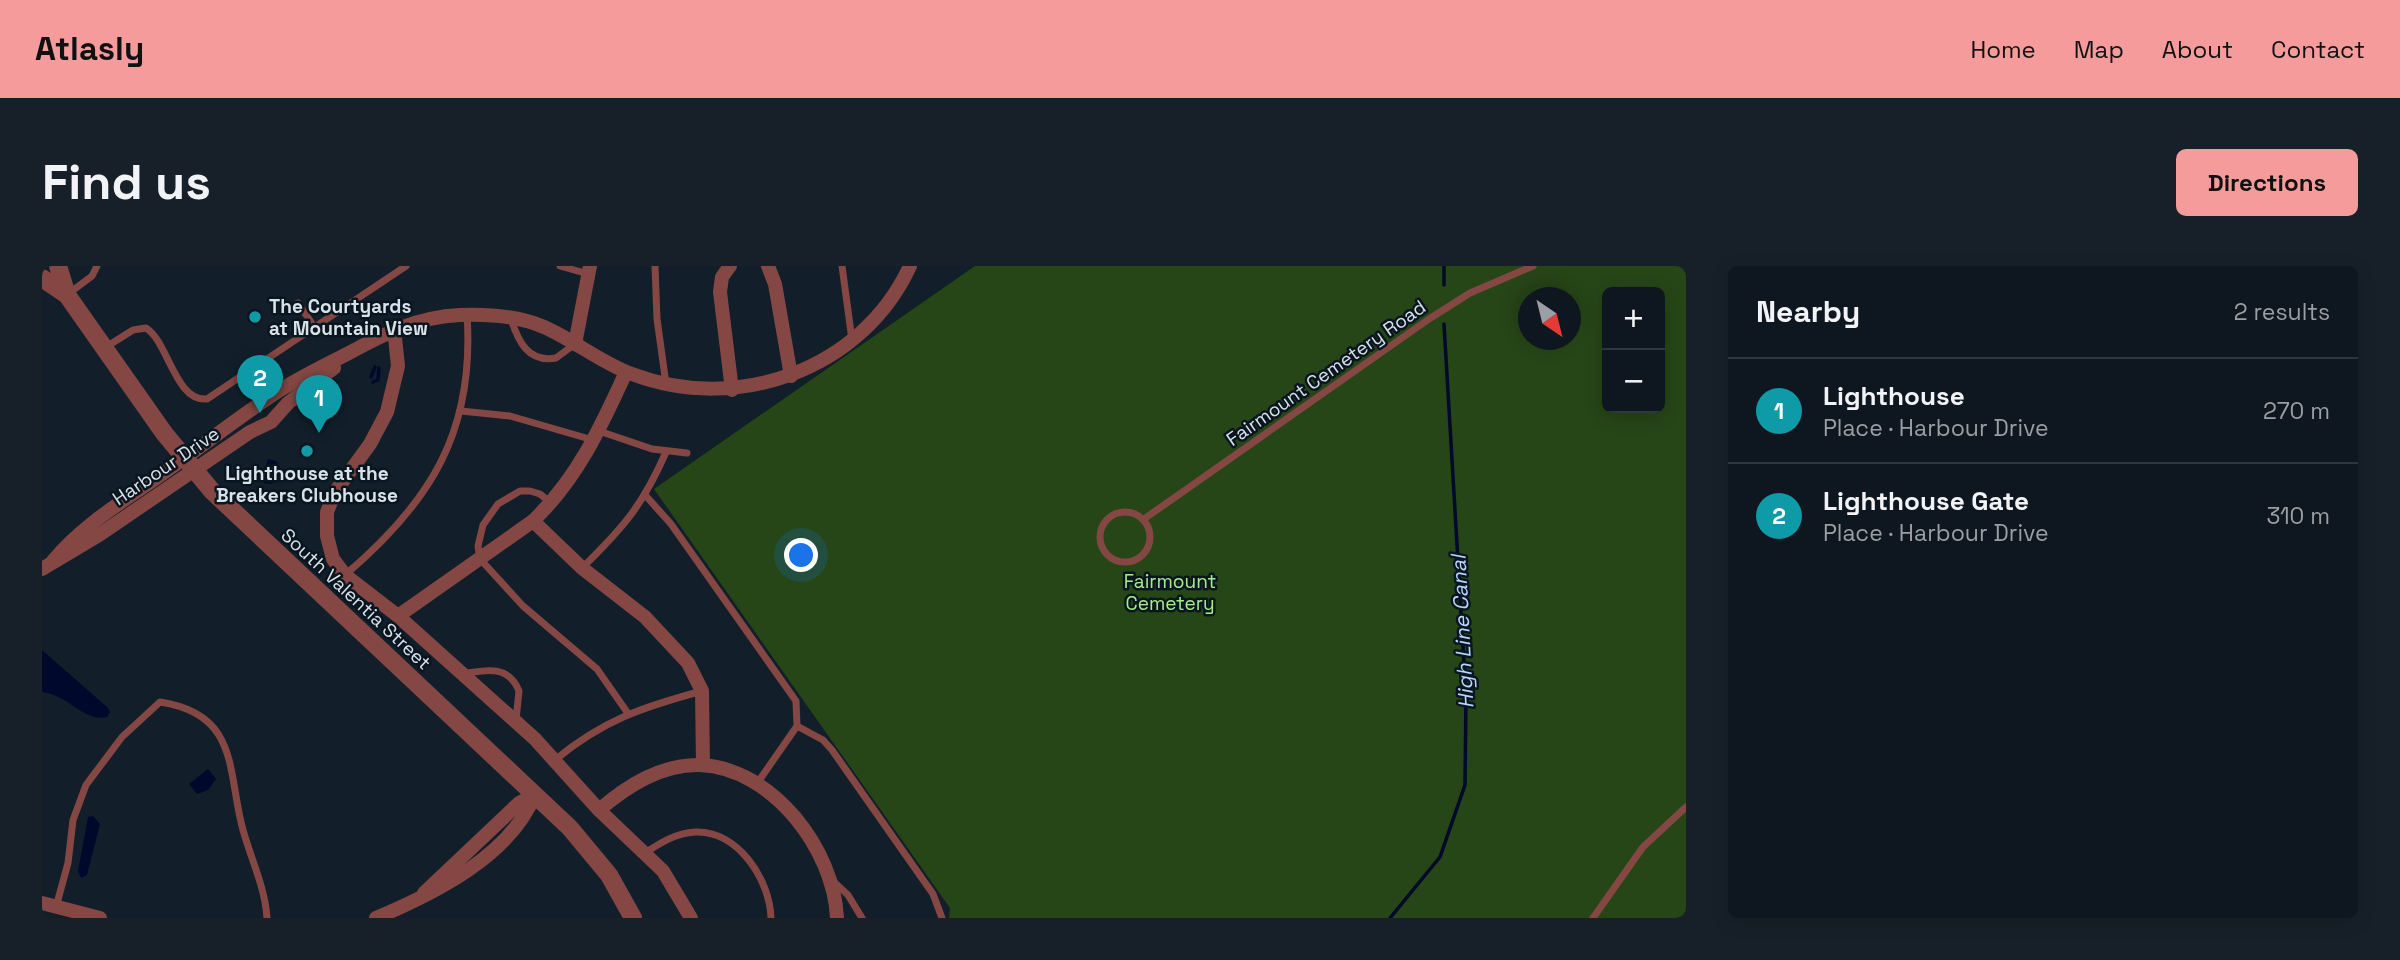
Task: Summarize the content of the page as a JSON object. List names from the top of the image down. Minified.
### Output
{"streets":{"street":["Harbour Drive","South Valentia Street"],"lane":["Fairmount Cemetery Road"]},"crossings":[["Harbour Drive","South Valentia Street"]],"water":["High Line Canal"],"parks":["Fairmount Cemetery"],"places":["The Courtyards at Mountain View","Lighthouse at the Breakers Clubhouse"],"north":"bottom right","page":{"header":"Atlasly","nav":["Home","Map","About","Contact"],"buttons":"Directions","title":"Find us","heading":["Nearby","2 results"],"map_buttons":["+","−"],"pins":["2","1"],"list":[{"mark":"1","name":"Lighthouse","note":"Place · Harbour Drive","value":"270 m"},{"mark":"2","name":"Lighthouse Gate","note":"Place · Harbour Drive","value":"310 m"}]}}
